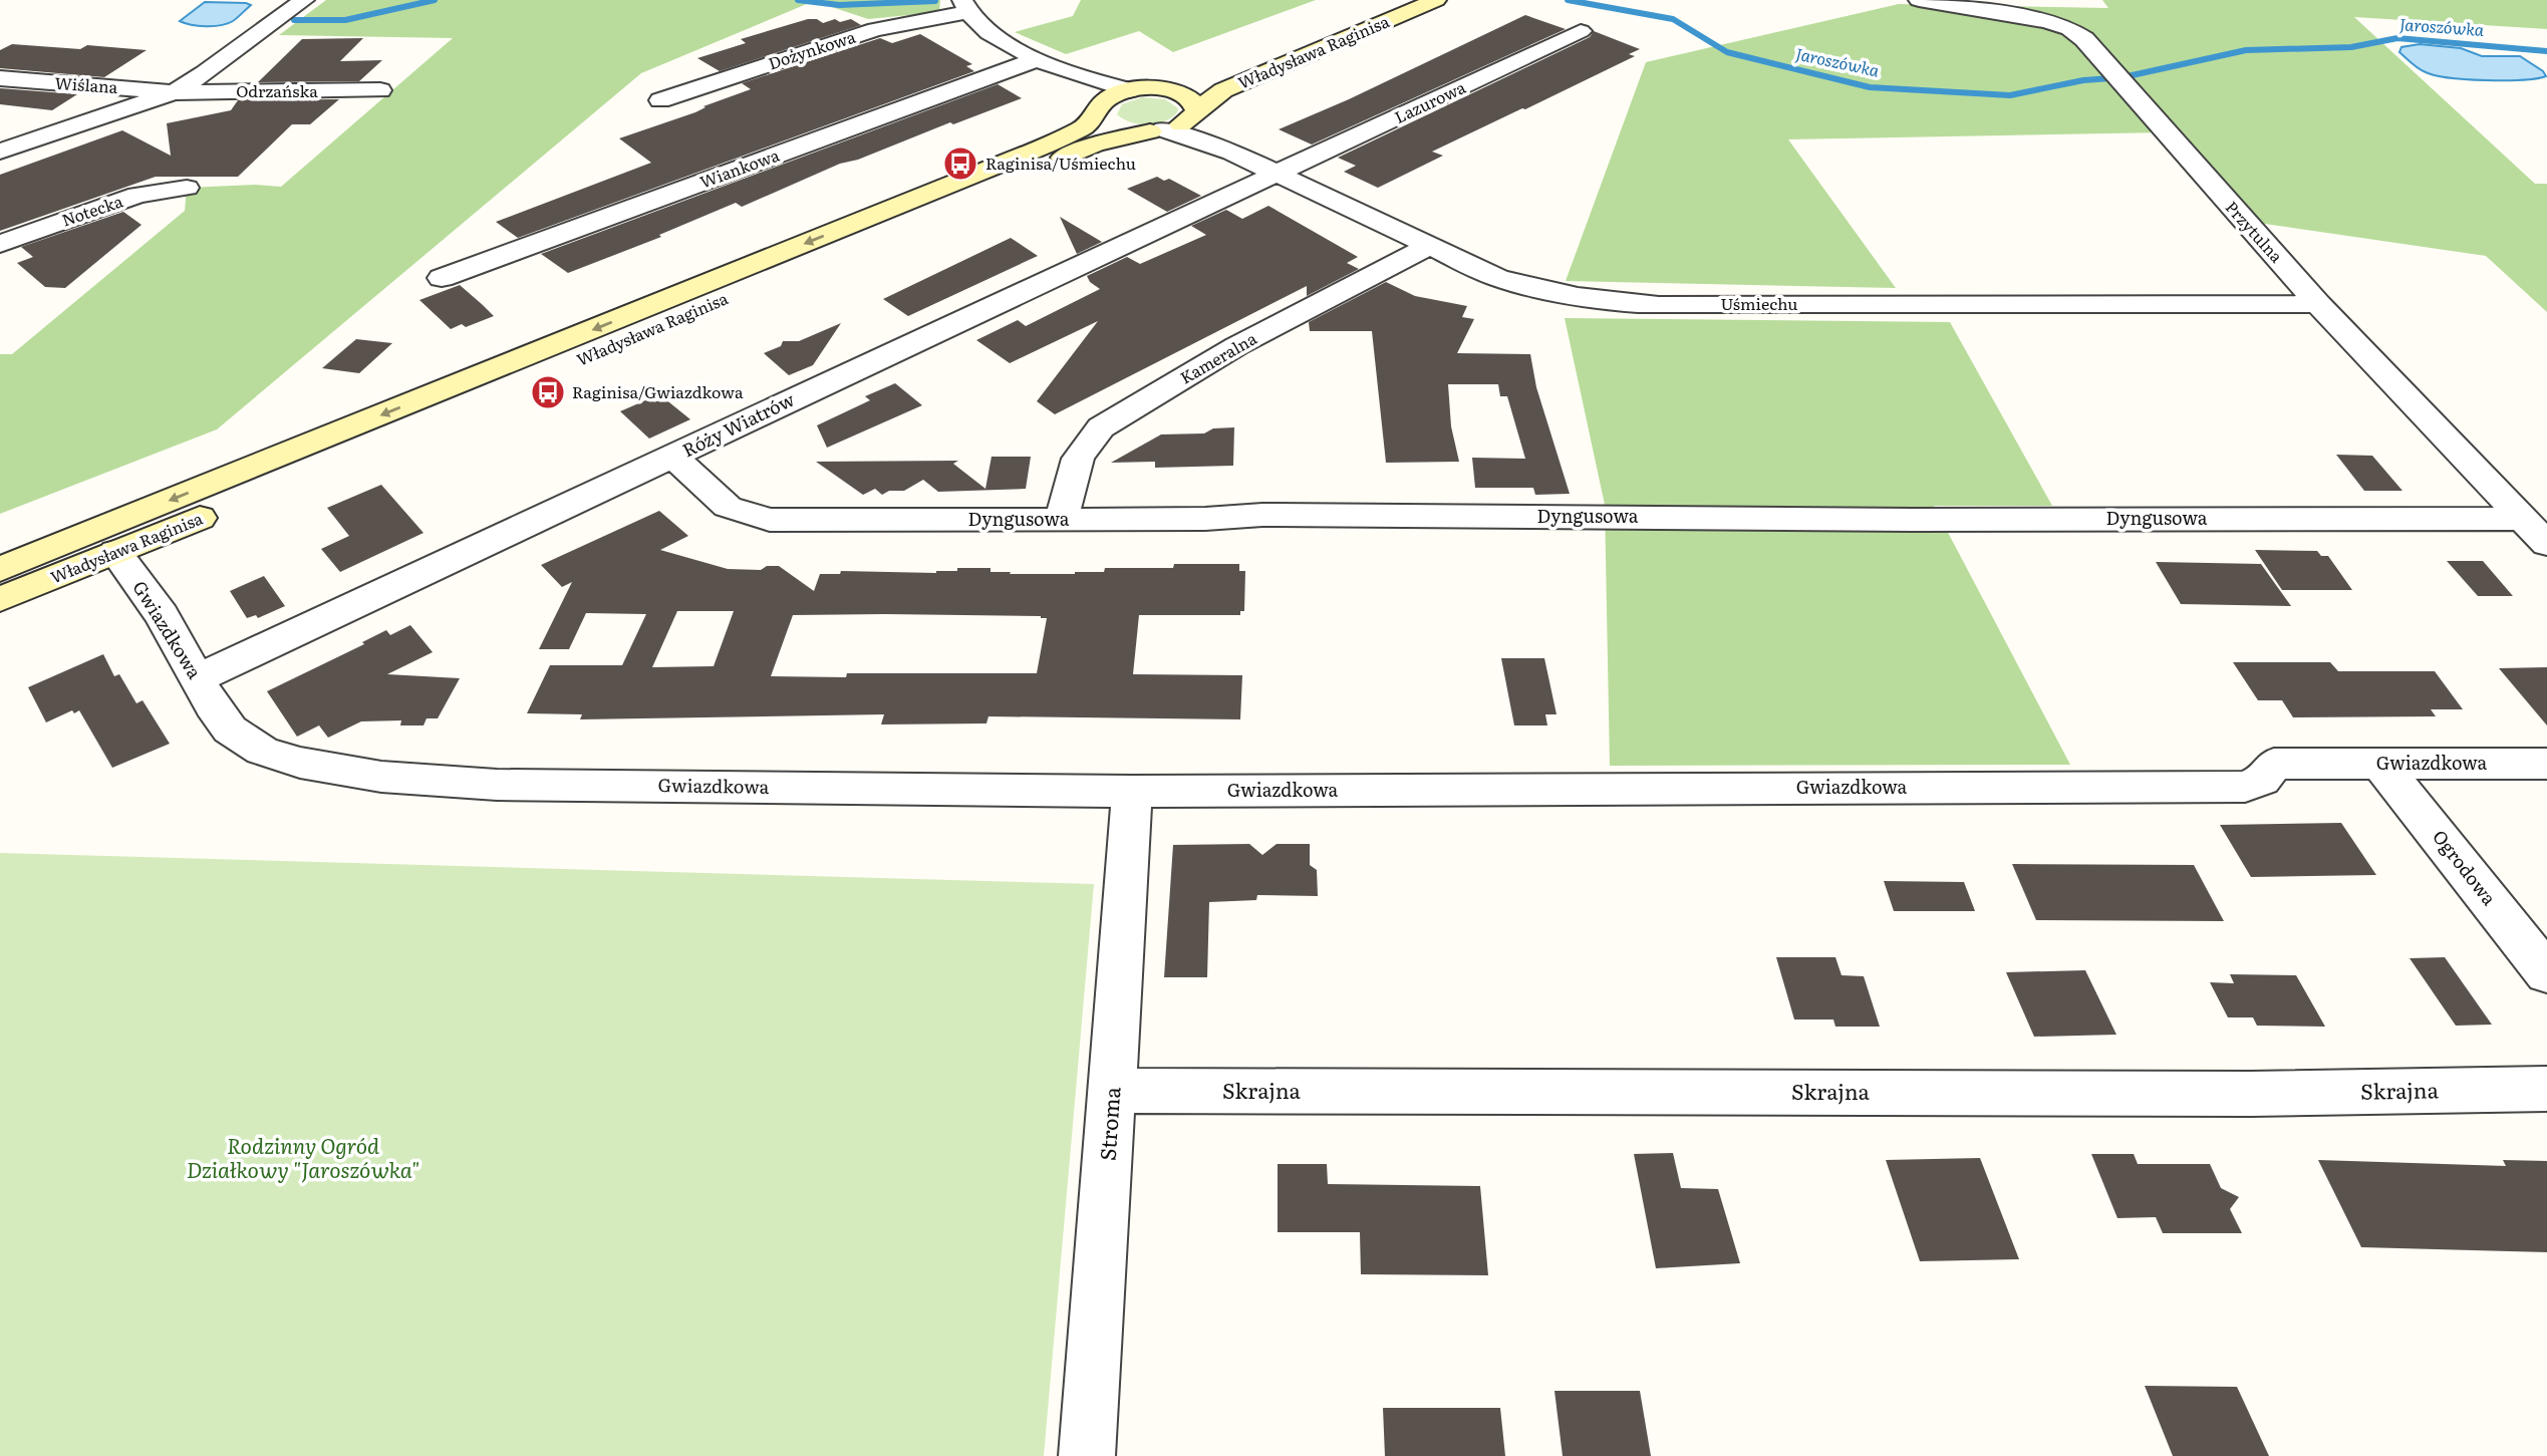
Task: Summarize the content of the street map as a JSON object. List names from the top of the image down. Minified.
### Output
{"streets":{"main road":["Władysława Raginisa"],"street":["Dożynkowa","Wiślana","Odrzańska","Lazurowa","Wiankowa","Notecka","Przytulna","Uśmiechu","Kameralna","Róży Wiatrów","Dyngusowa","Gwiazdkowa","Ogrodowa","Skrajna","Stroma"]},"crossings":[["Władysława Raginisa","Uśmiechu"],["Władysława Raginisa","Gwiazdkowa"],["Wiślana","Odrzańska"],["Lazurowa","Uśmiechu"],["Lazurowa","Róży Wiatrów"],["Przytulna","Uśmiechu"],["Przytulna","Dyngusowa"],["Uśmiechu","Kameralna"],["Uśmiechu","Róży Wiatrów"],["Kameralna","Dyngusowa"],["Róży Wiatrów","Dyngusowa"],["Róży Wiatrów","Gwiazdkowa"],["Gwiazdkowa","Ogrodowa"],["Gwiazdkowa","Stroma"],["Skrajna","Stroma"]],"water":["Jaroszówka"],"parks":["Rodzinny Ogród Działkowy \"Jaroszówka\""],"places":{"bus stop":["Raginisa/Uśmiechu","Raginisa/Gwiazdkowa"]}}
